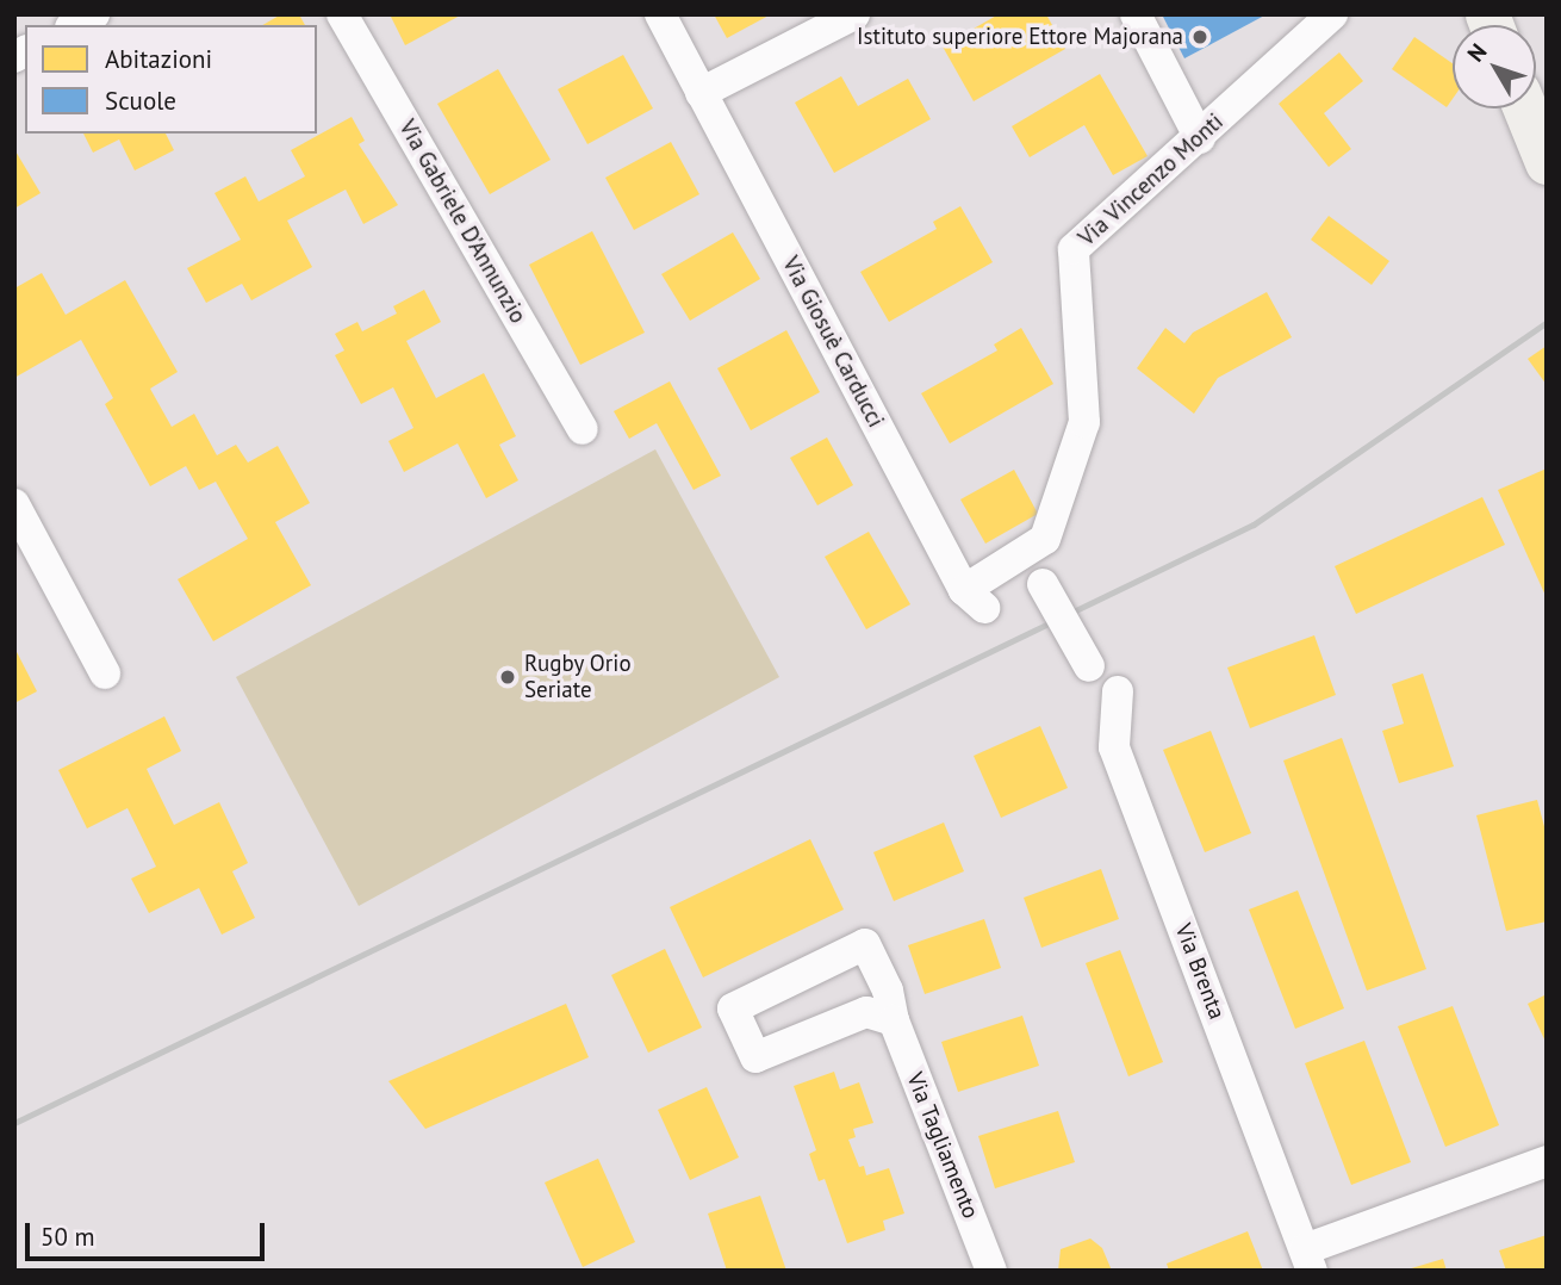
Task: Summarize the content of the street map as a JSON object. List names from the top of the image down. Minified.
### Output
{"streets":{"street":["Via Vincenzo Monti","Via Gabriele D'Annunzio","Via Giosuè Carducci","Via Brenta","Via Tagliamento"]},"crossings":[["Via Vincenzo Monti","Via Giosuè Carducci"]],"places":["Istituto superiore Ettore Majorana","Rugby Orio Seriate"],"legend":["Abitazioni","Scuole"],"scale_bar":"50 m","north":"top left"}
